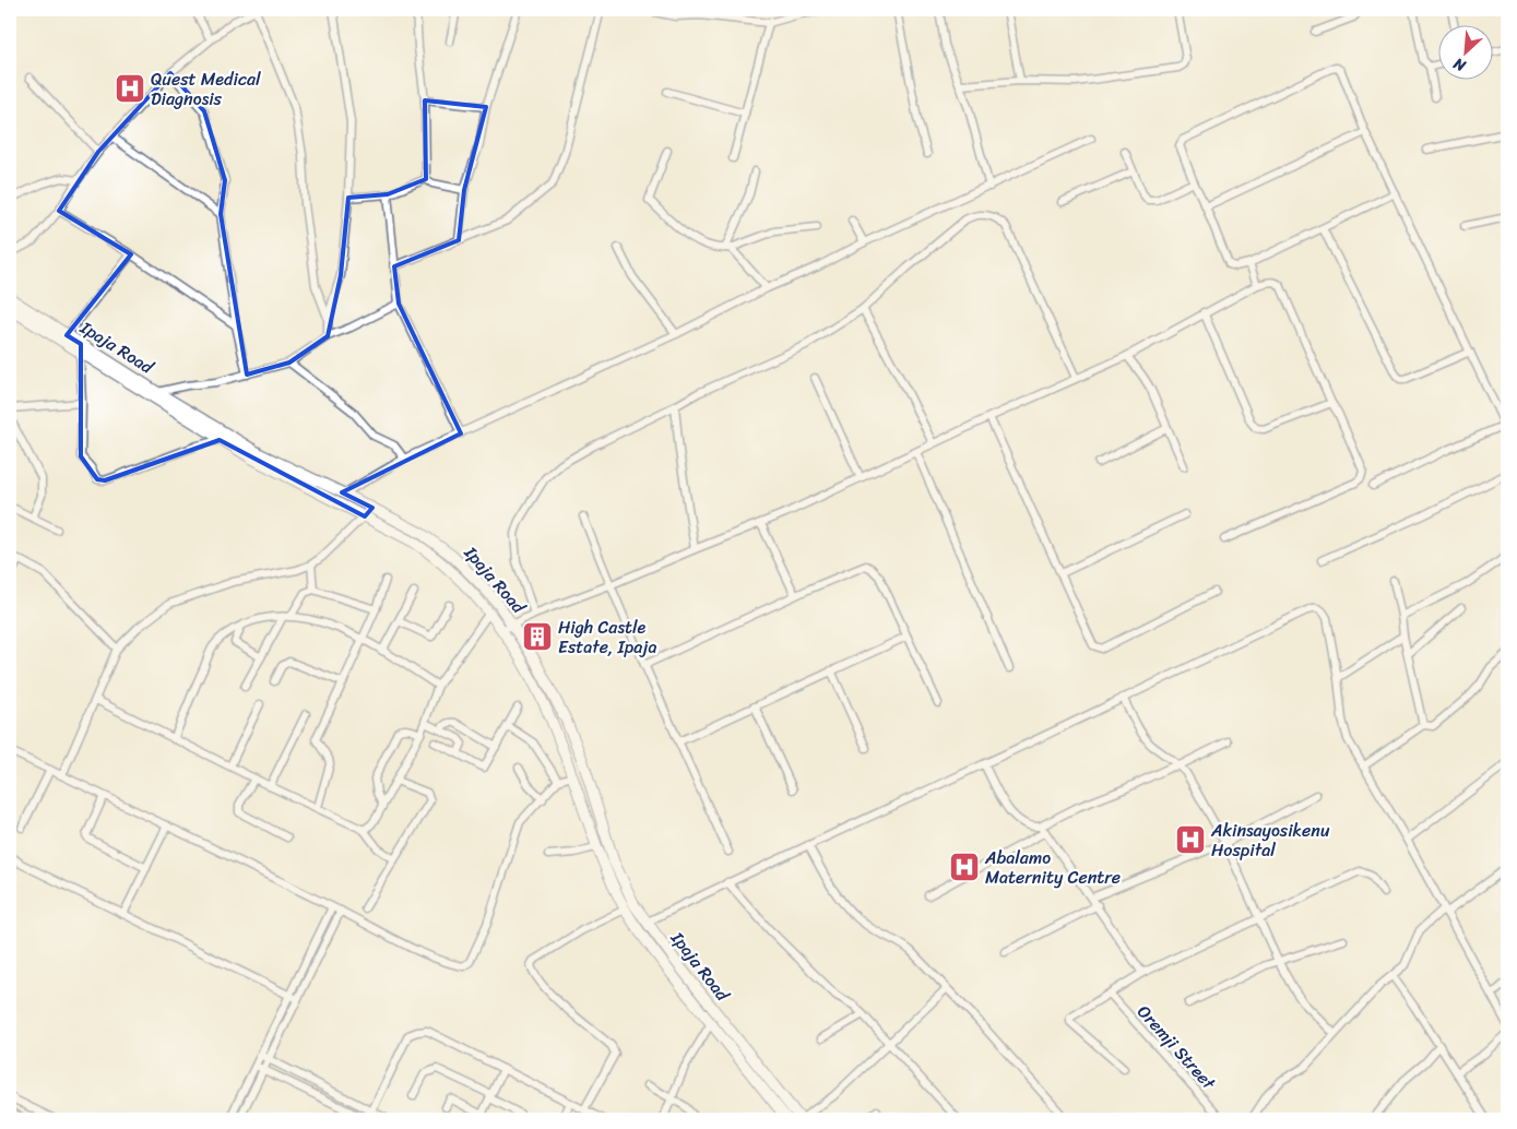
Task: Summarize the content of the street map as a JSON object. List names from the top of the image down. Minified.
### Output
{"streets":{"main road":["Ipaja Road"],"street":["Oremji Street"]},"places":{"hospital":["Quest Medical Diagnosis","Akinsayosikenu Hospital","Abalamo Maternity Centre"],"building":["High Castle Estate, Ipaja"]},"north":"bottom left"}
